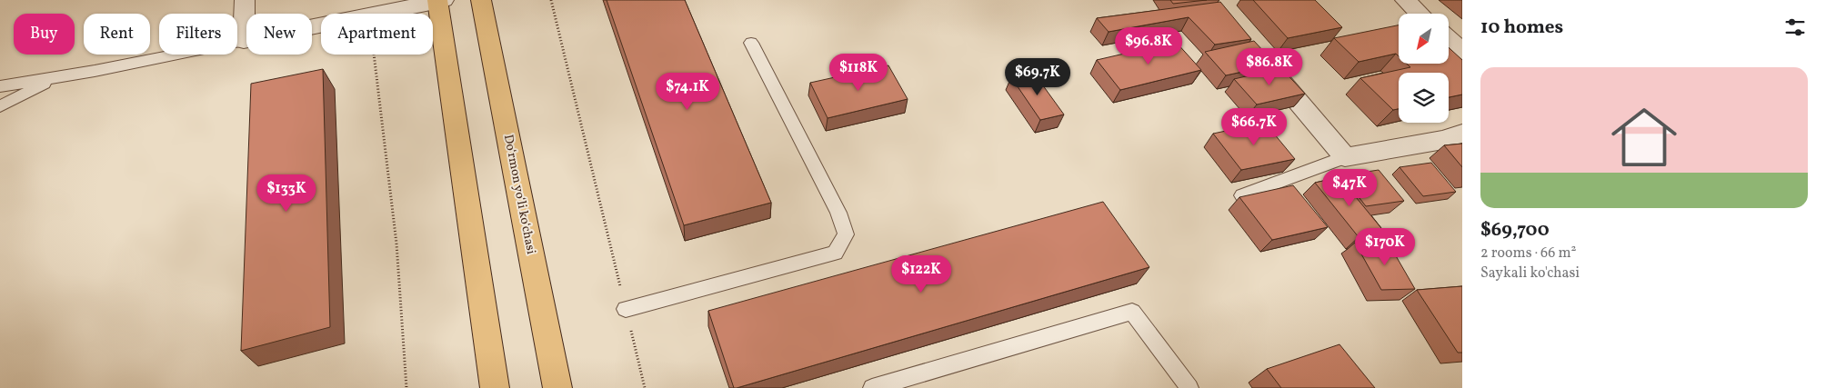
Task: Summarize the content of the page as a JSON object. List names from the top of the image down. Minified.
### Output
{"streets":{"main road":["Do‘rmon yo‘li ko‘chasi"]},"north":"bottom left","page":{"heading":"10 homes","chip":["Buy","Rent","Filters","New","Apartment"],"price":["$96.8K","$86.8K","$118K","$69.7K","$74.1K","$66.7K","$47K","$133K","$170K","$122K"],"list":[{"name":"$69,700","note":"2 rooms · 66 m² · Saykali ko'chasi"}]}}
